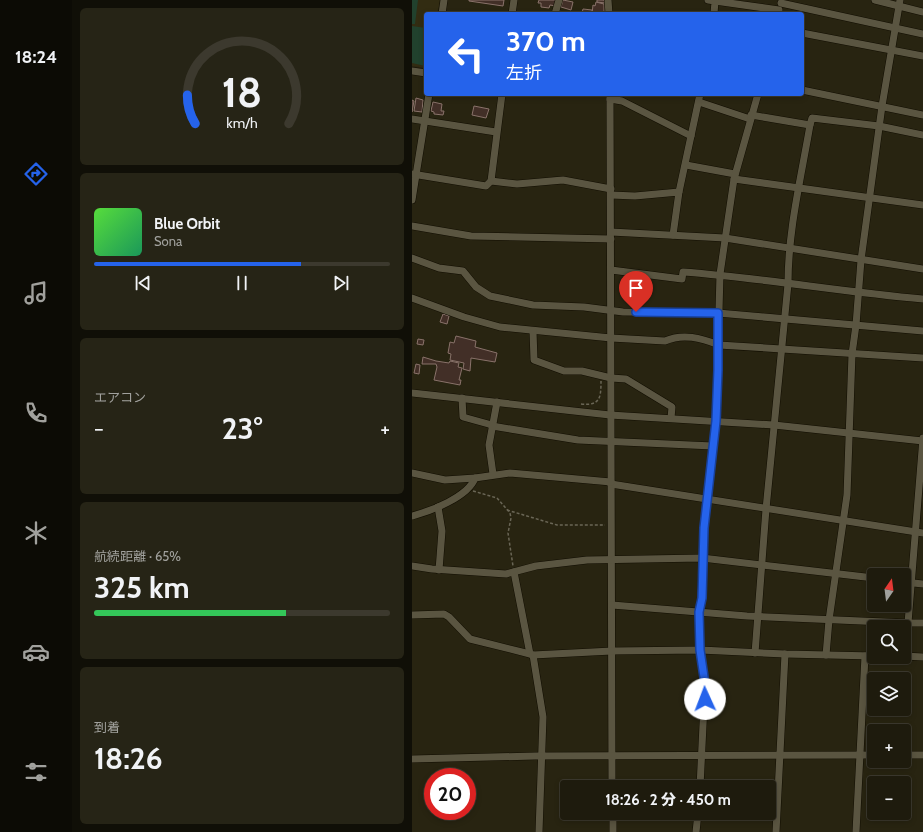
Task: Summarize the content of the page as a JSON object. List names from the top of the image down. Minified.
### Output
{"north":"top","page":{"tabs":"18:24","turn":["370 m","左折"],"song":["Blue Orbit","Sona"],"tile":["エアコン",["航続距離 · 65%","325 km"],["到着","18:26"]],"heat":["−","23°","+"],"map_buttons":["+","−"],"limit":"20","trip":"18:26 · 2 分 · 450 m","gauge":["18","km/h"]}}
